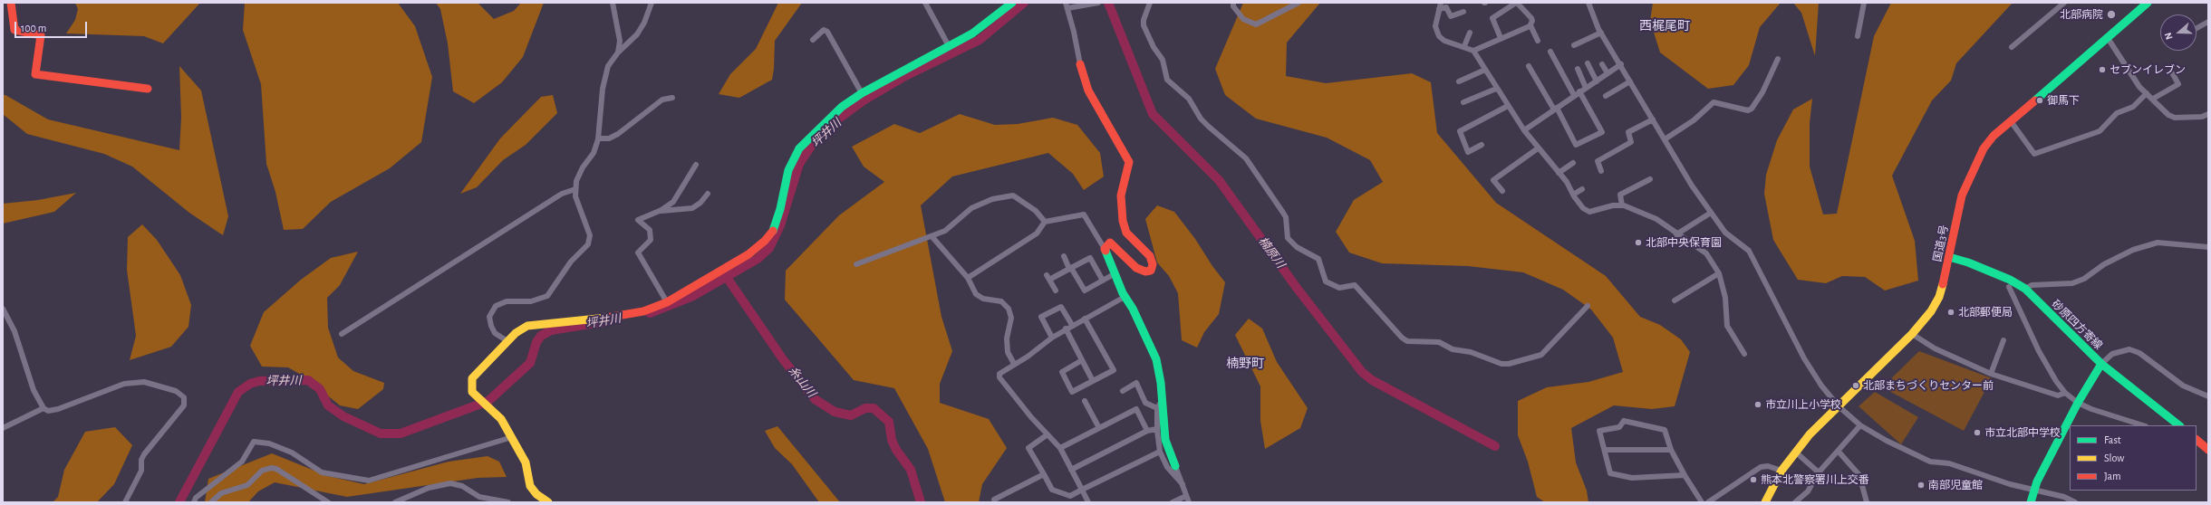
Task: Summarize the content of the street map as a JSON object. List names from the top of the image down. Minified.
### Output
{"streets":{"main road":["国道3号","砂原四方寄線"]},"crossings":[["国道3号","砂原四方寄線"]],"districts":["西梶尾町","楠野町"],"water":["坪井川","楠原川","糸山川"],"places":["北部病院","セブンイレブン","御馬下","北部中央保育園","北部郵便局","北部まちづくりセンター前","市立川上小学校","市立北部中学校","熊本北警察署川上交番","南部児童館"],"legend":["Fast","Slow","Jam"],"scale_bar":"100 m","north":"left"}
